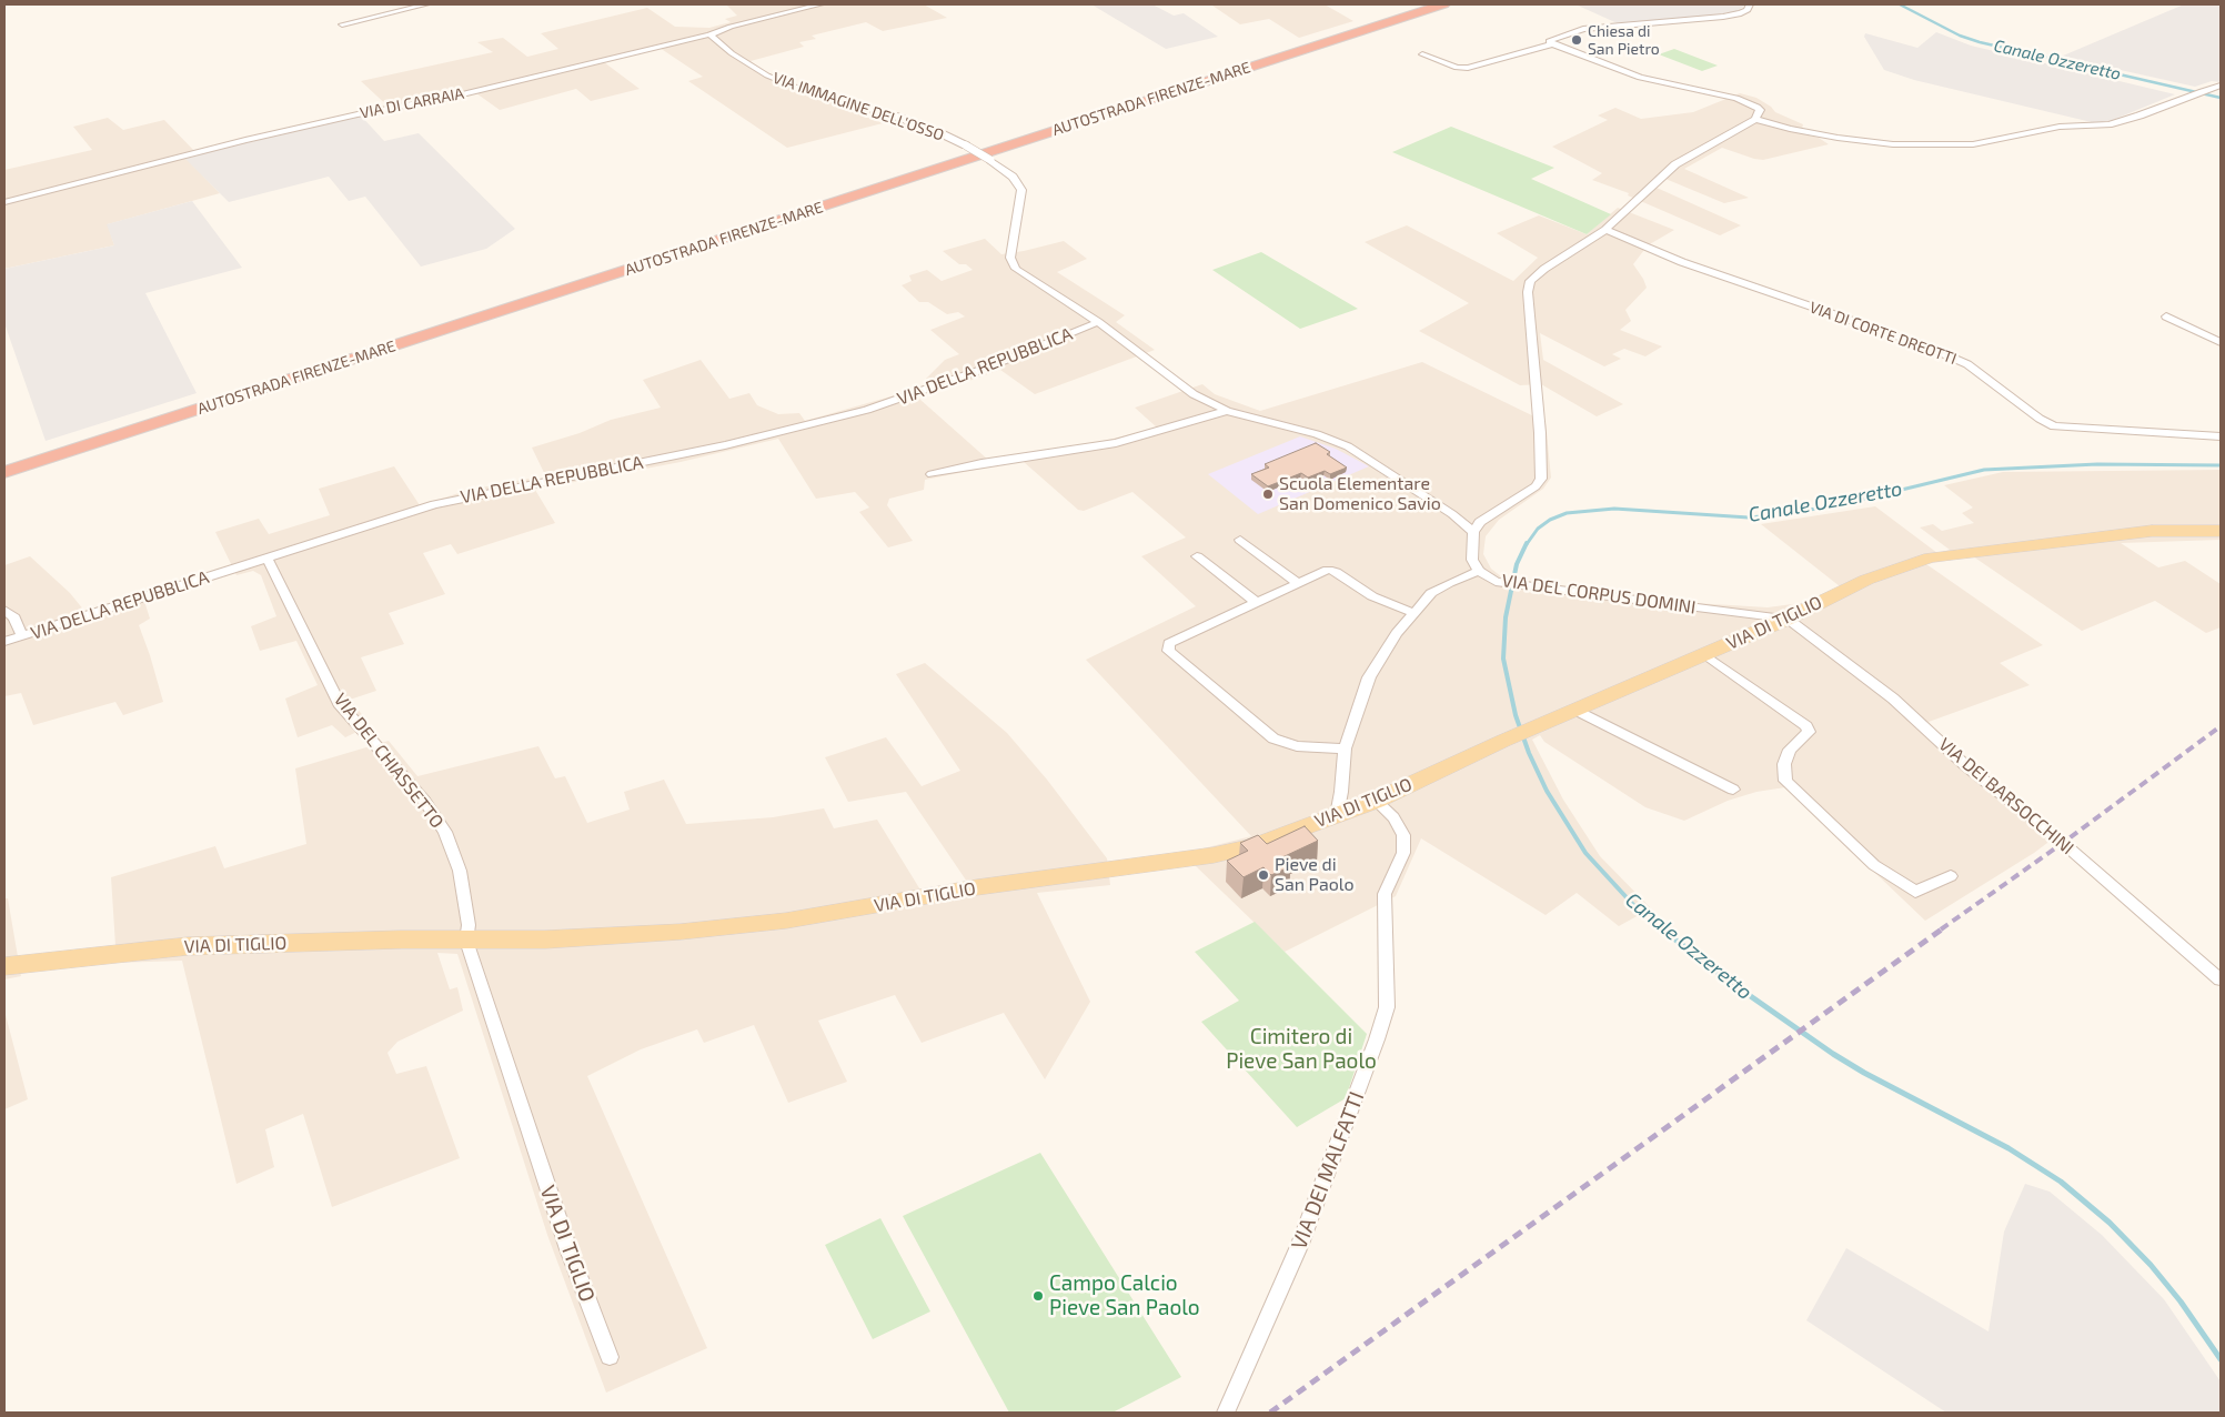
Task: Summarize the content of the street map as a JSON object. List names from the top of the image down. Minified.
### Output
{"streets":{"highway":["AUTOSTRADA FIRENZE-MARE"],"main road":["VIA DI TIGLIO"],"street":["VIA DI CARRAIA","VIA IMMAGINE DELL'OSSO","VIA DI CORTE DREOTTI","VIA DELLA REPUBBLICA","VIA DEL CORPUS DOMINI","VIA DEL CHIASSETTO","VIA DEI BARSOCCHINI","VIA DEI MALFATTI"]},"crossings":[["VIA DI CARRAIA","VIA IMMAGINE DELL'OSSO"],["VIA IMMAGINE DELL'OSSO","VIA DELLA REPUBBLICA"],["VIA DELLA REPUBBLICA","VIA DEL CHIASSETTO"],["VIA DEL CORPUS DOMINI","VIA DI TIGLIO"],["VIA DEL CORPUS DOMINI","VIA DEI BARSOCCHINI"],["VIA DI TIGLIO","VIA DEL CHIASSETTO"],["VIA DI TIGLIO","VIA DEI BARSOCCHINI"],["VIA DI TIGLIO","VIA DEI MALFATTI"]],"water":["Canale Ozzeretto"],"parks":["Cimitero di Pieve San Paolo"],"places":["Chiesa di San Pietro","Scuola Elementare San Domenico Savio","Pieve di San Paolo","Campo Calcio Pieve San Paolo"]}
